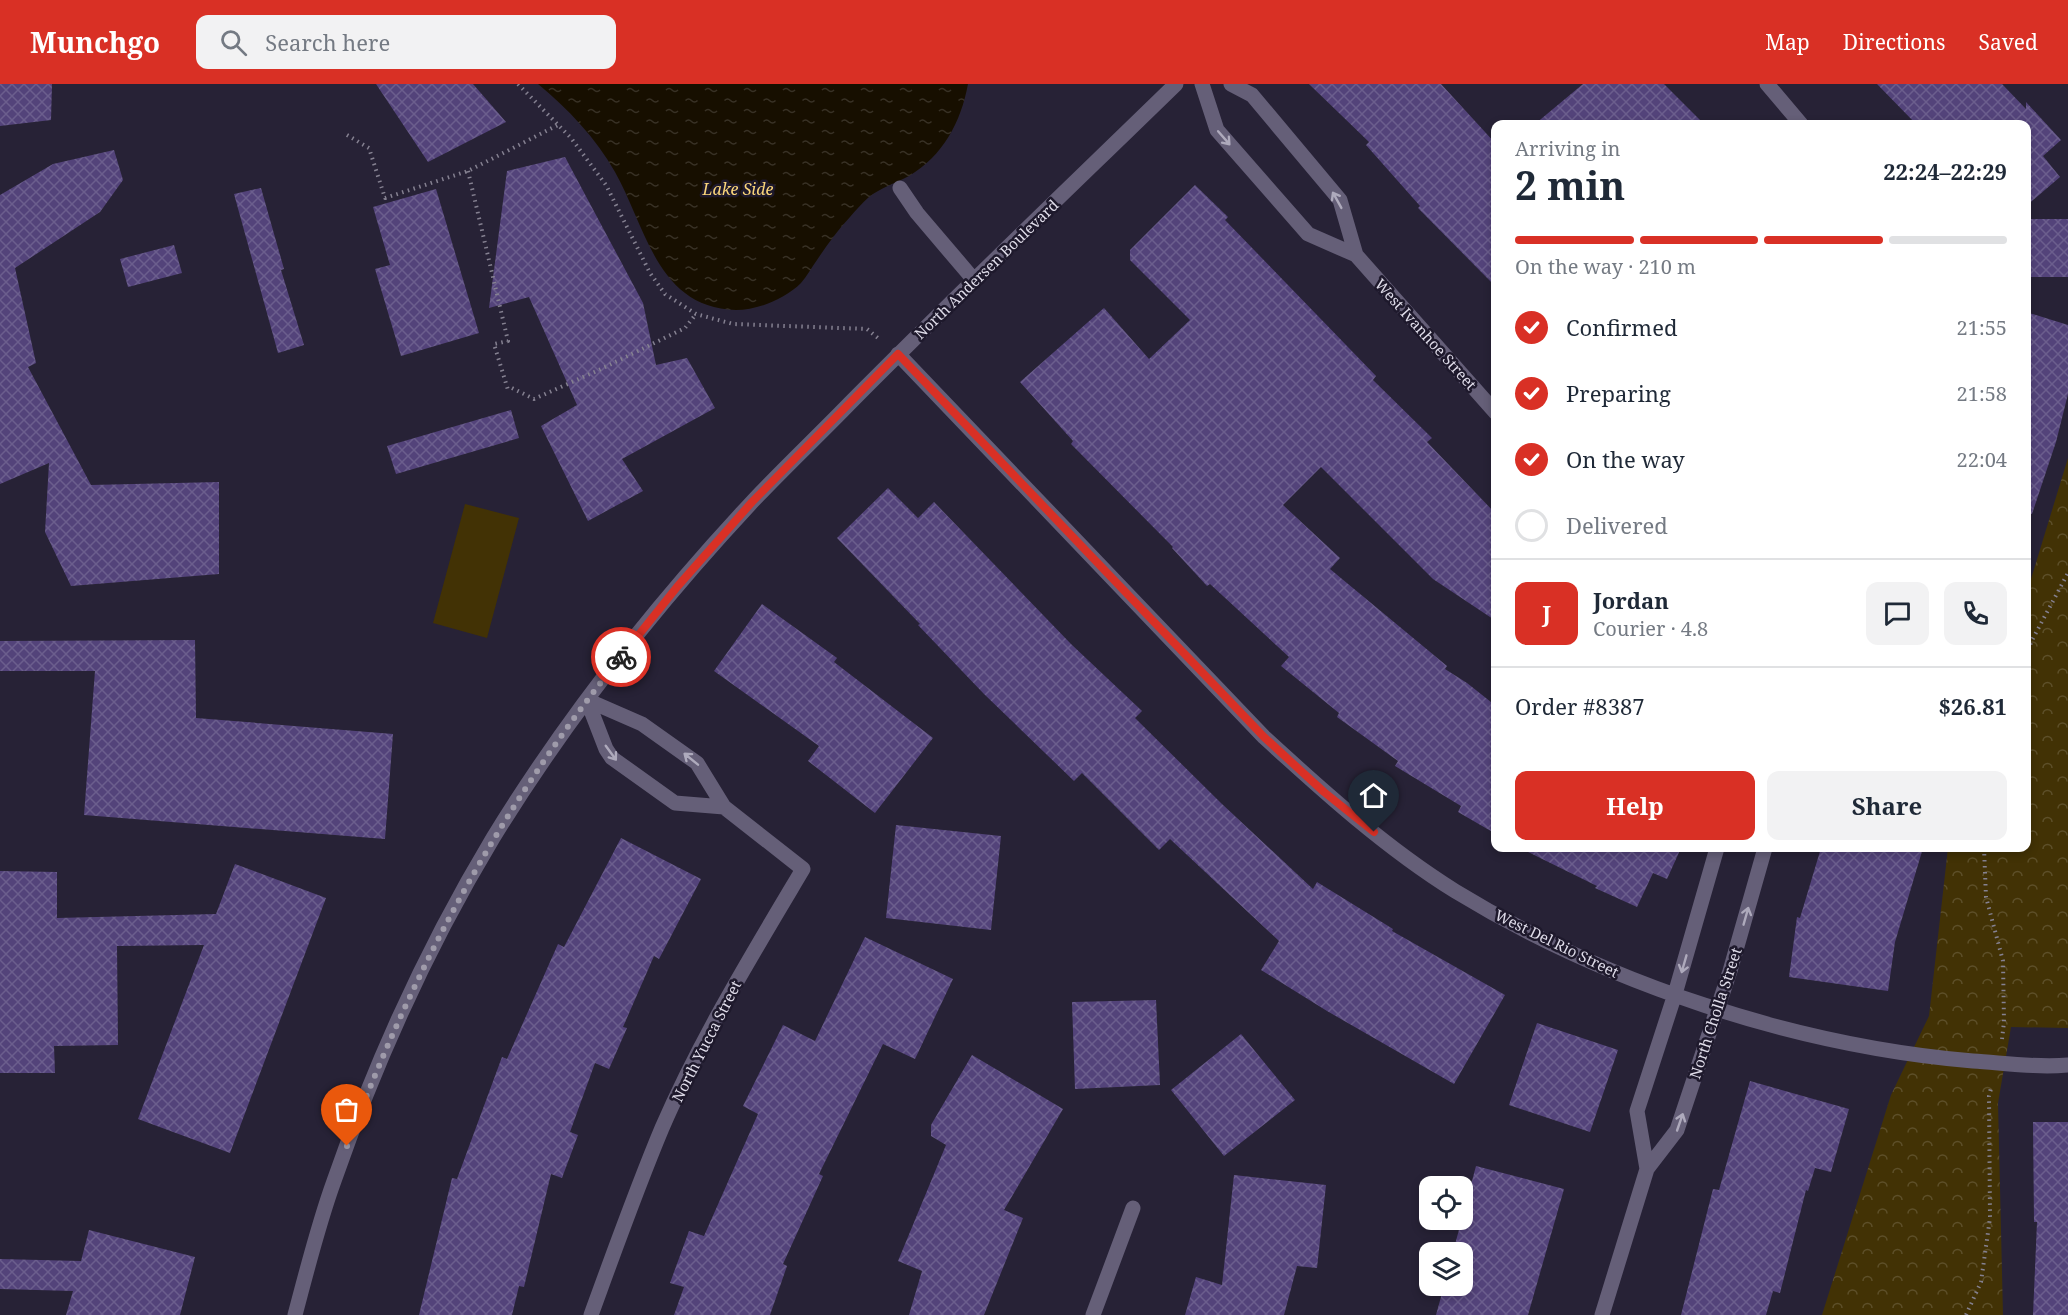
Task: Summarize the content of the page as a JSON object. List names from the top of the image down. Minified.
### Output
{"streets":{"street":["North Andersen Boulevard","West Ivanhoe Street","West Del Rio Street","North Cholla Street","North Yucca Street"]},"crossings":[["North Andersen Boulevard","West Del Rio Street"],["North Andersen Boulevard","North Yucca Street"],["West Del Rio Street","North Cholla Street"]],"water":["Lake Side"],"page":{"header":"Munchgo","search":"Search here","nav":["Map","Directions","Saved"],"heading":["2 min","Arriving in","22:24–22:29"],"panel":["Jordan","Courier · 4.8","Order #8387","$26.81"],"bar":"On the way · 210 m","list":[["Confirmed","21:55"],["Preparing","21:58"],["On the way","22:04"],"Delivered"],"round":"J","buttons":["Help","Share"]}}
